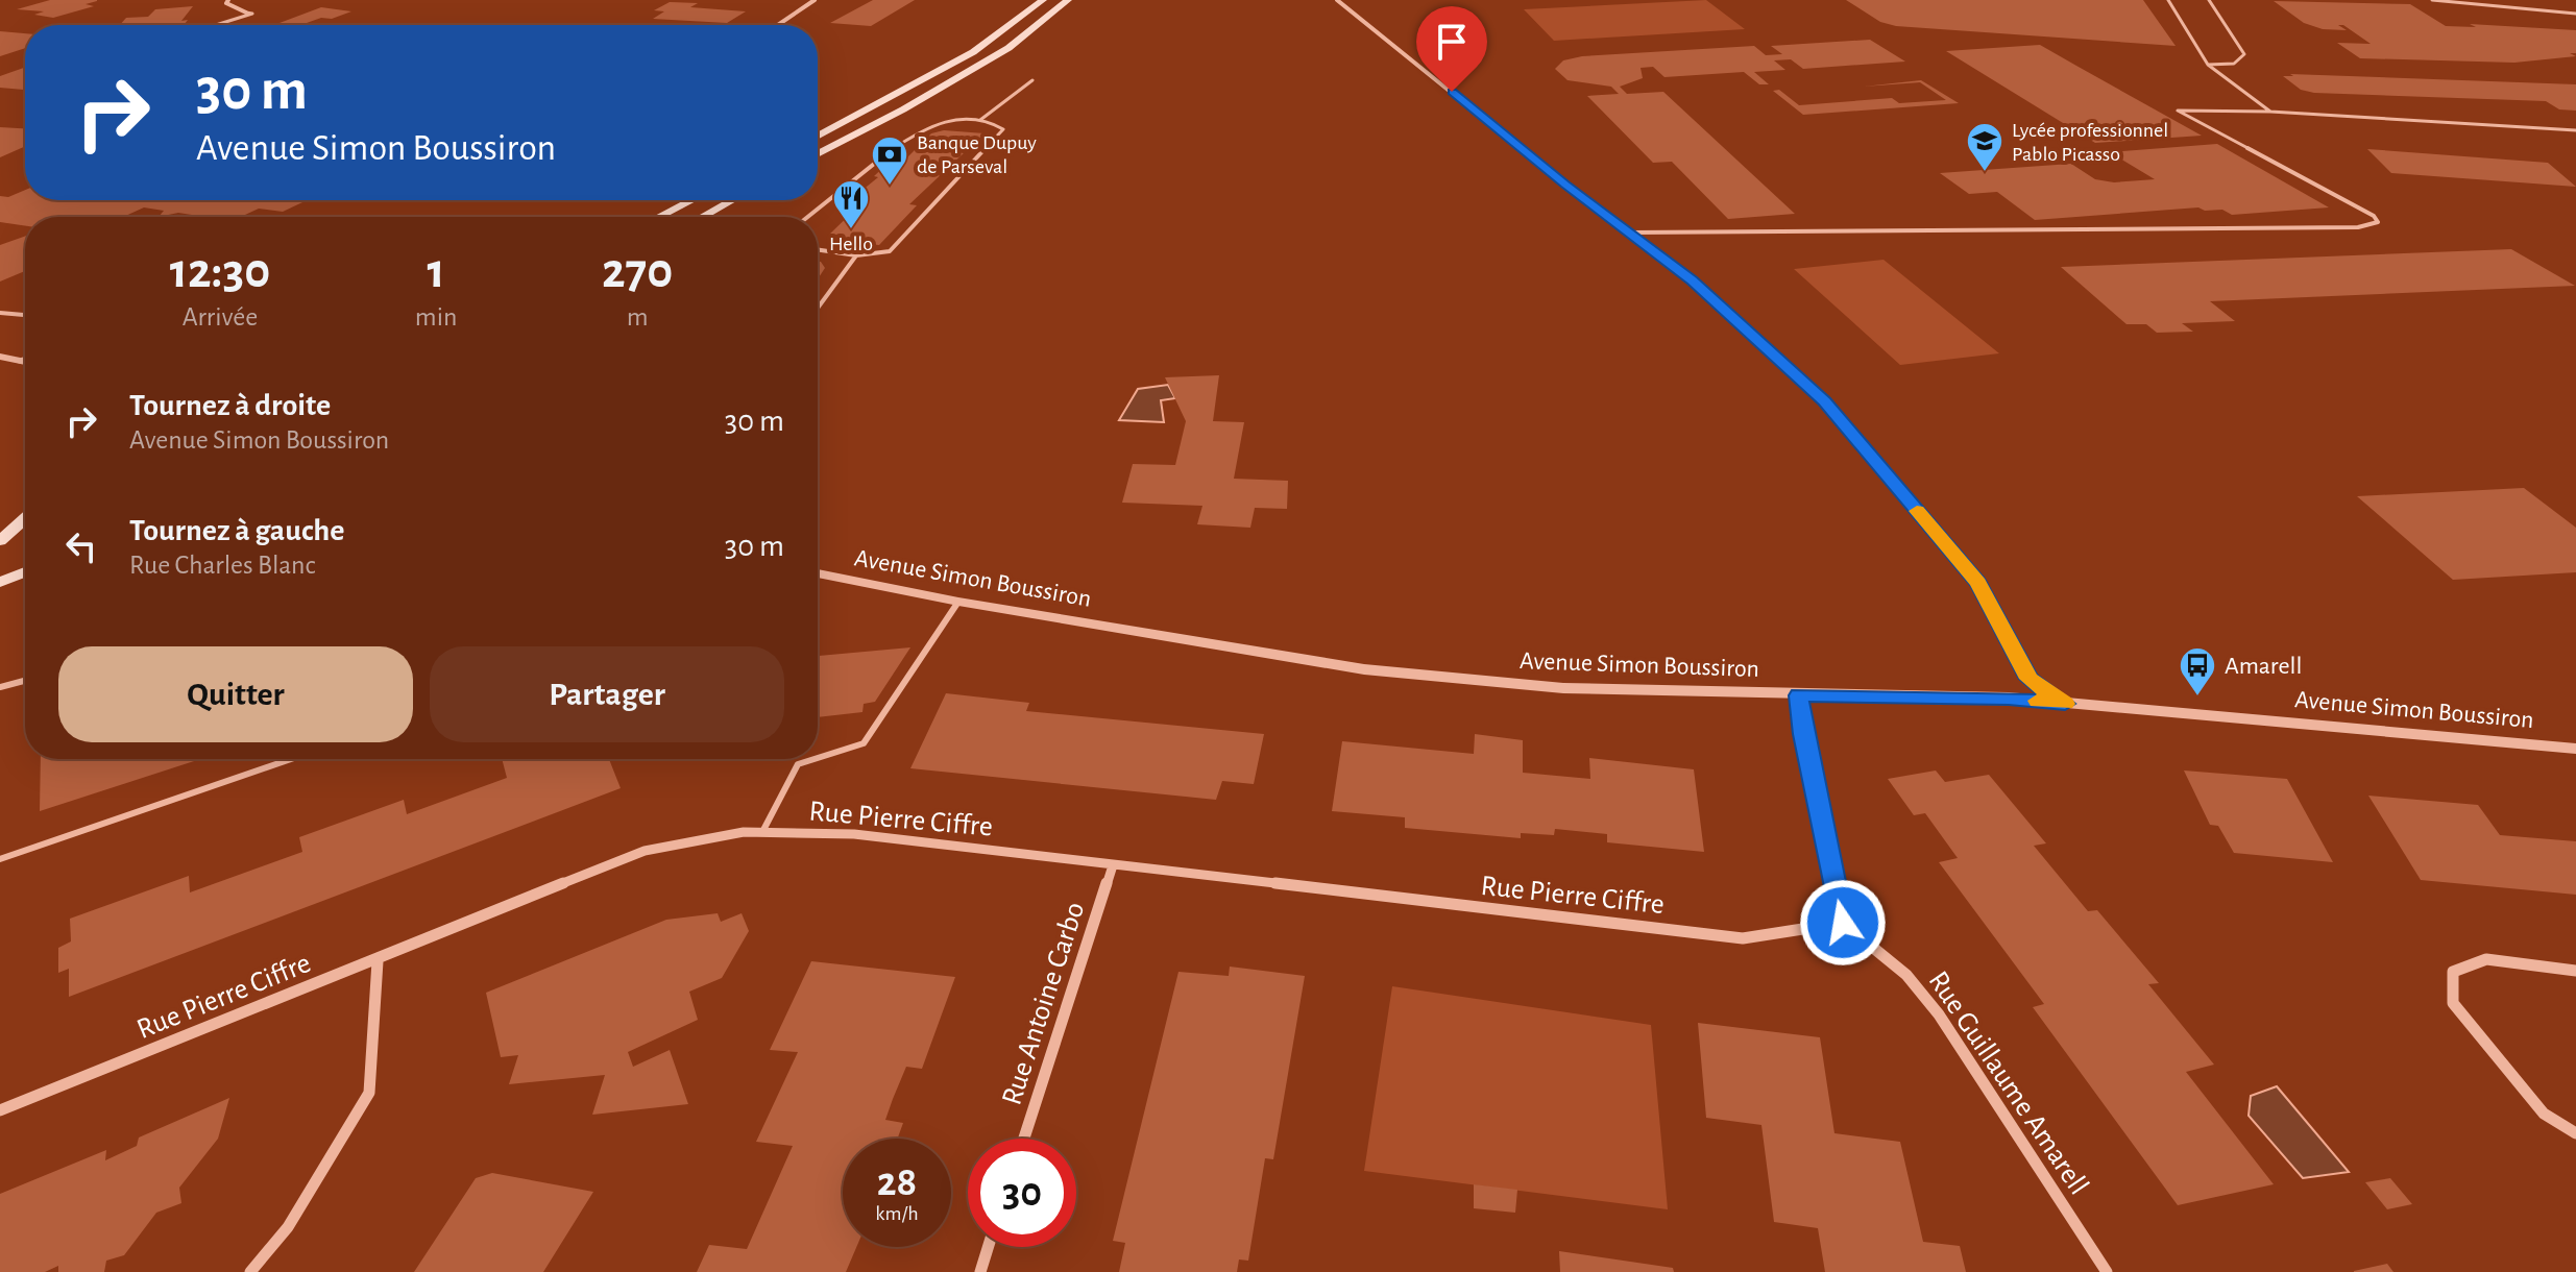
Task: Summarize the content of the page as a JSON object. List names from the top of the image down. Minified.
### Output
{"streets":{"street":["Avenue Simon Boussiron","Rue Pierre Ciffre","Rue Antoine Carbo","Rue Guillaume Amarell"]},"crossings":[["Rue Pierre Ciffre","Rue Antoine Carbo"],["Rue Pierre Ciffre","Rue Guillaume Amarell"]],"places":{"school or university":["Lycée professionnel Pablo Picasso"],"bank":["Banque Dupuy de Parseval"],"restaurant":["Hello"],"bus stop":["Amarell"]},"page":{"turn":["30 m","Avenue Simon Boussiron"],"eta":["12:30","Arrivée","1","min","270","m"],"list":[{"name":"Tournez à droite","note":"Avenue Simon Boussiron","value":"30 m"},{"name":"Tournez à gauche","note":"Rue Charles Blanc","value":"30 m"}],"buttons":["Quitter","Partager"],"speed":"28 km/h","limit":"30"}}
